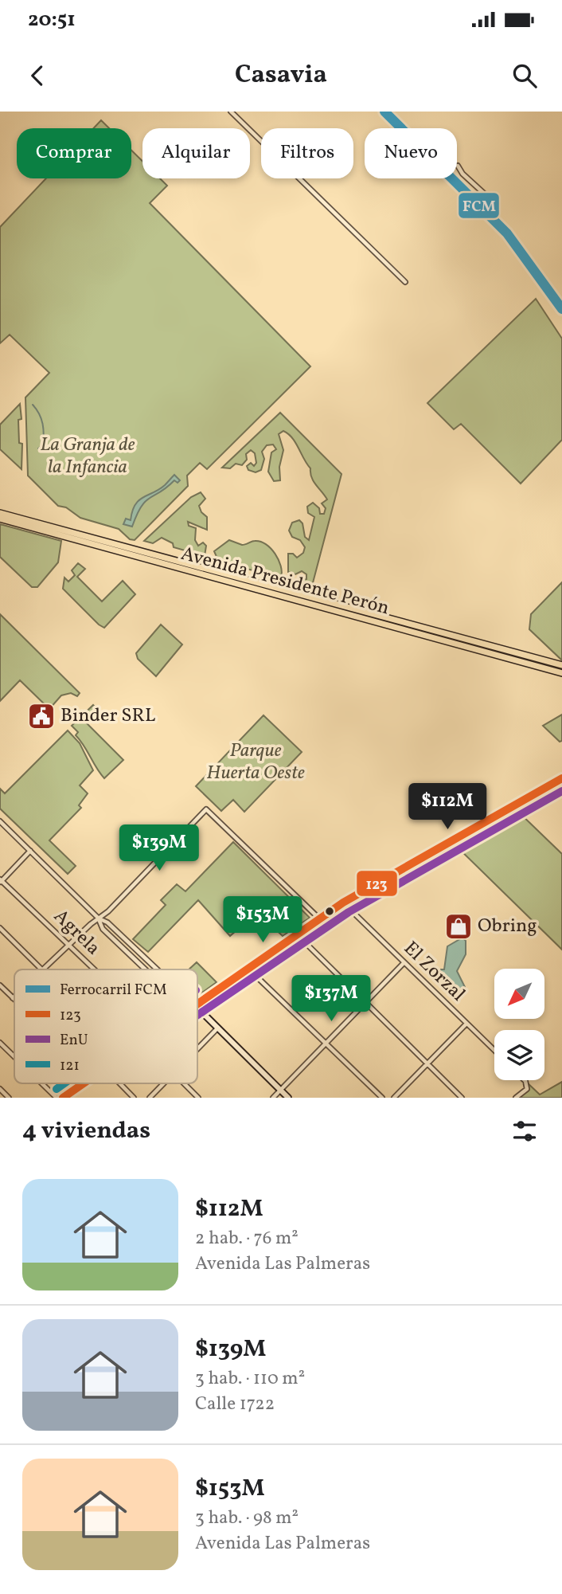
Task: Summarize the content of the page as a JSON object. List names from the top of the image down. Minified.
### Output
{"streets":{"main road":["Avenida Presidente Perón"],"street":["Agrela","El Zorzal"]},"parks":["La Granja de la Infancia","Parque Huerta Oeste"],"places":{"public building":["Binder SRL"],"shop":["Obring"]},"lines":["rail line FCM","transit line 123","transit line EnU","transit line 121"],"legend":["Ferrocarril FCM","123","EnU","121"],"north":"bottom left","page":{"status":"20:51","header":"Casavia","chip":["Comprar","Alquilar","Filtros","Nuevo"],"price":["$112M","$139M","$153M","$137M"],"heading":"4 viviendas","list":[{"name":"$112M","note":"2 hab. · 76 m² · Avenida Las Palmeras"},{"name":"$139M","note":"3 hab. · 110 m² · Calle 1722"},{"name":"$153M","note":"3 hab. · 98 m² · Avenida Las Palmeras"}]}}
